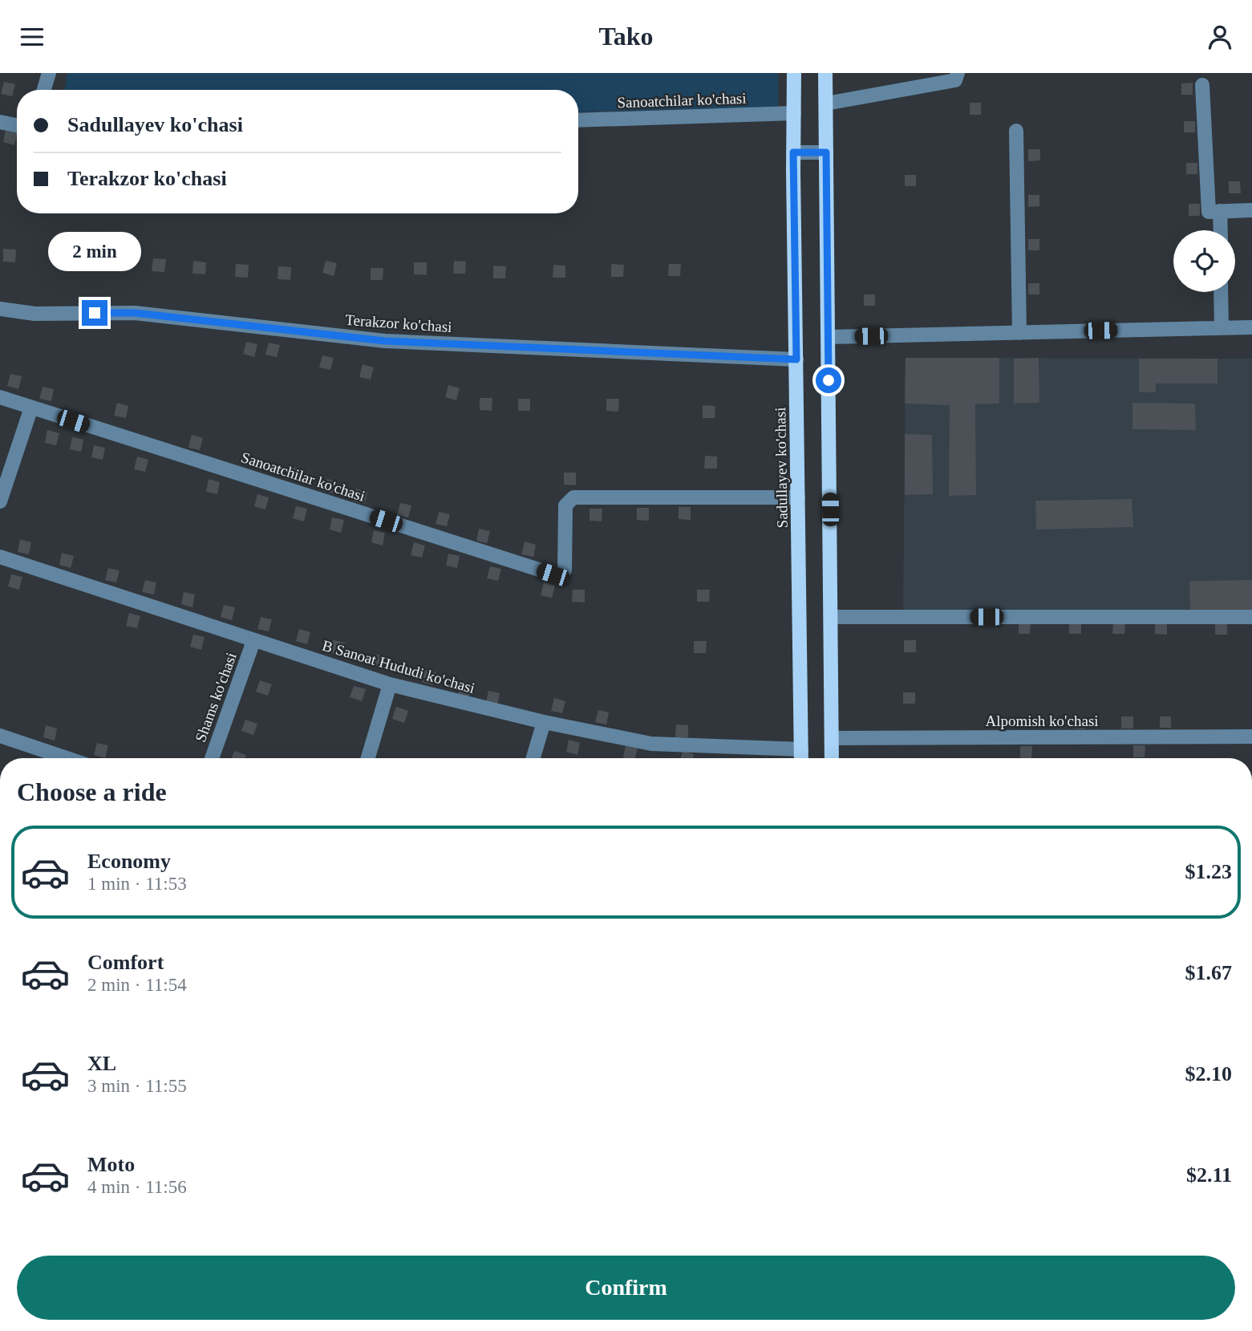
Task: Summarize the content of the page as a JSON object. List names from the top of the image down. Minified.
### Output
{"streets":{"main road":["Sadullayev ko'chasi"],"street":["Sanoatchilar ko'chasi","Terakzor ko'chasi","B Sanoat Hududi ko'chasi","Shams ko'chasi","Alpomish ko'chasi"]},"crossings":[["Sanoatchilar ko'chasi","Sadullayev ko'chasi"],["Terakzor ko'chasi","Sadullayev ko'chasi"],["Sadullayev ko'chasi","B Sanoat Hududi ko'chasi"],["B Sanoat Hududi ko'chasi","Shams ko'chasi"]],"page":{"header":"Tako","banner":["Sadullayev ko'chasi","Terakzor ko'chasi"],"bubble":"2 min","heading":"Choose a ride","list":[{"name":"Economy","note":"1 min · 11:53","value":"$1.23"},{"name":"Comfort","note":"2 min · 11:54","value":"$1.67"},{"name":"XL","note":"3 min · 11:55","value":"$2.10"},{"name":"Moto","note":"4 min · 11:56","value":"$2.11"}],"buttons":"Confirm"}}
